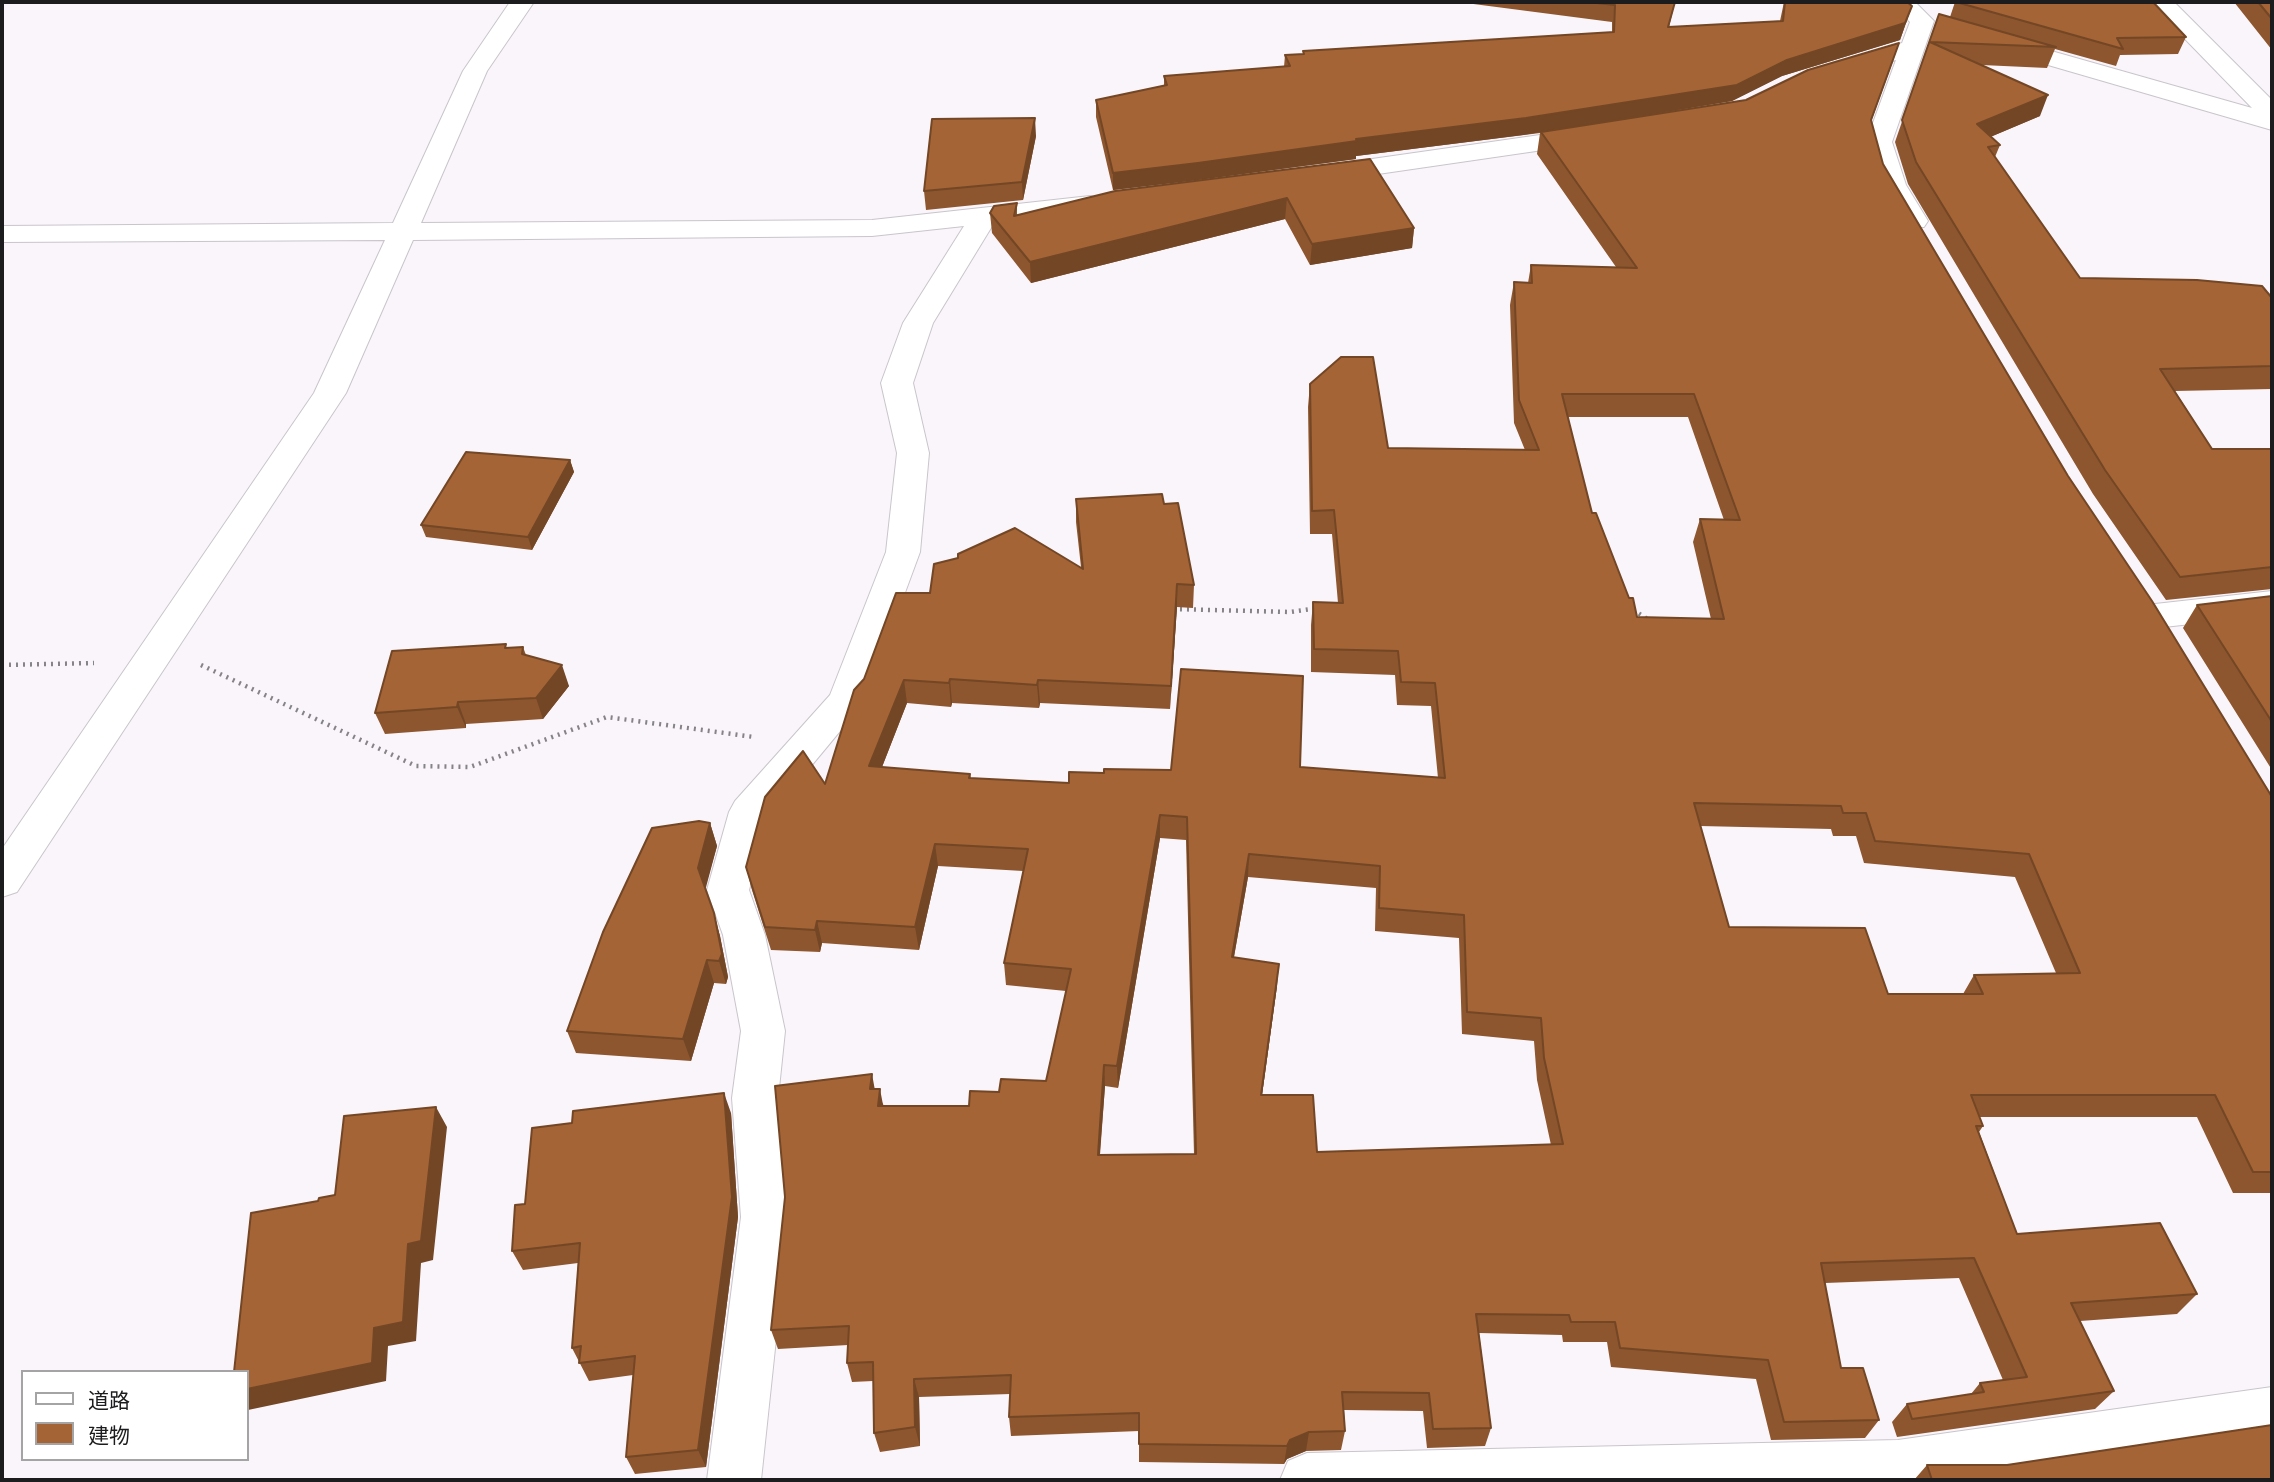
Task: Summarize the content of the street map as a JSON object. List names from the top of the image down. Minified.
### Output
{"legend":["道路","建物"]}
